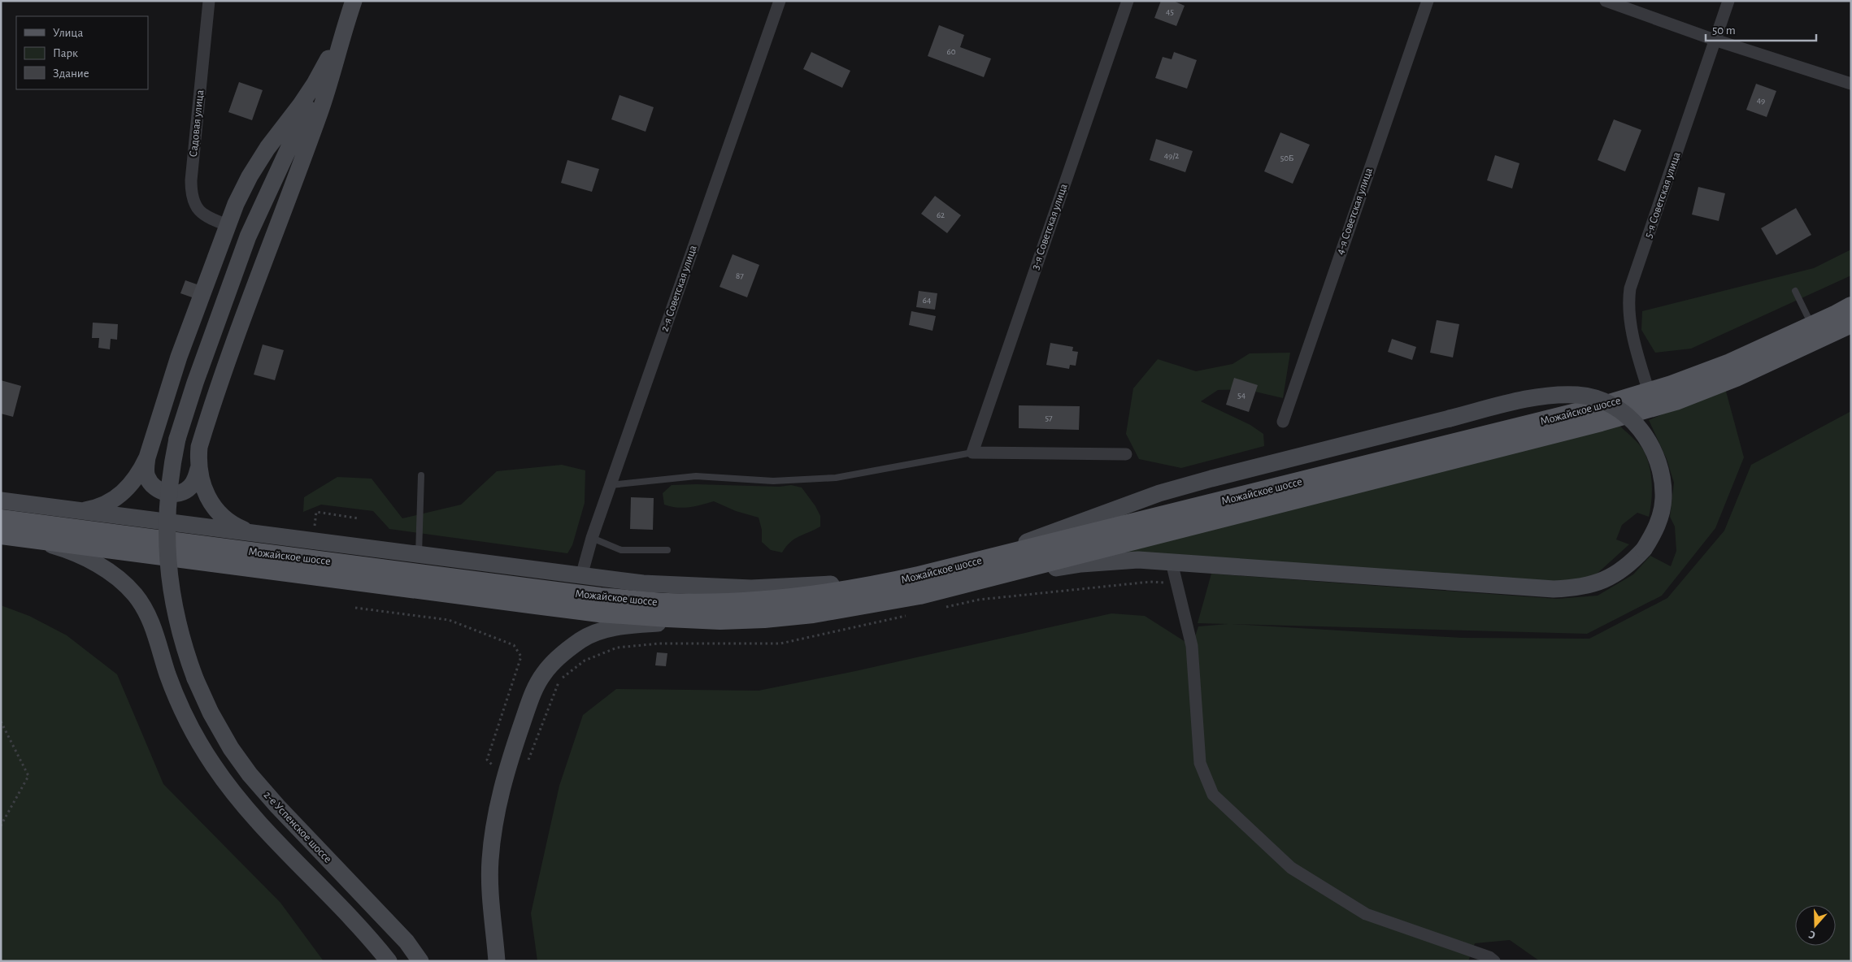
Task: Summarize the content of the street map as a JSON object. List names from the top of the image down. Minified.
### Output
{"streets":{"main road":["Можайское шоссе","2-е Успенское шоссе"],"street":["Садовая улица","5-я Советская улица","4-я Советская улица","3-я Советская улица","2-я Советская улица"]},"crossings":[["5-я Советская улица","Можайское шоссе"]],"house_numbers":["45","60","49","49/2","50Б","62","87","64","54","57"],"legend":["Улица","Парк","Здание"],"scale_bar":"50 m","north":"bottom"}
